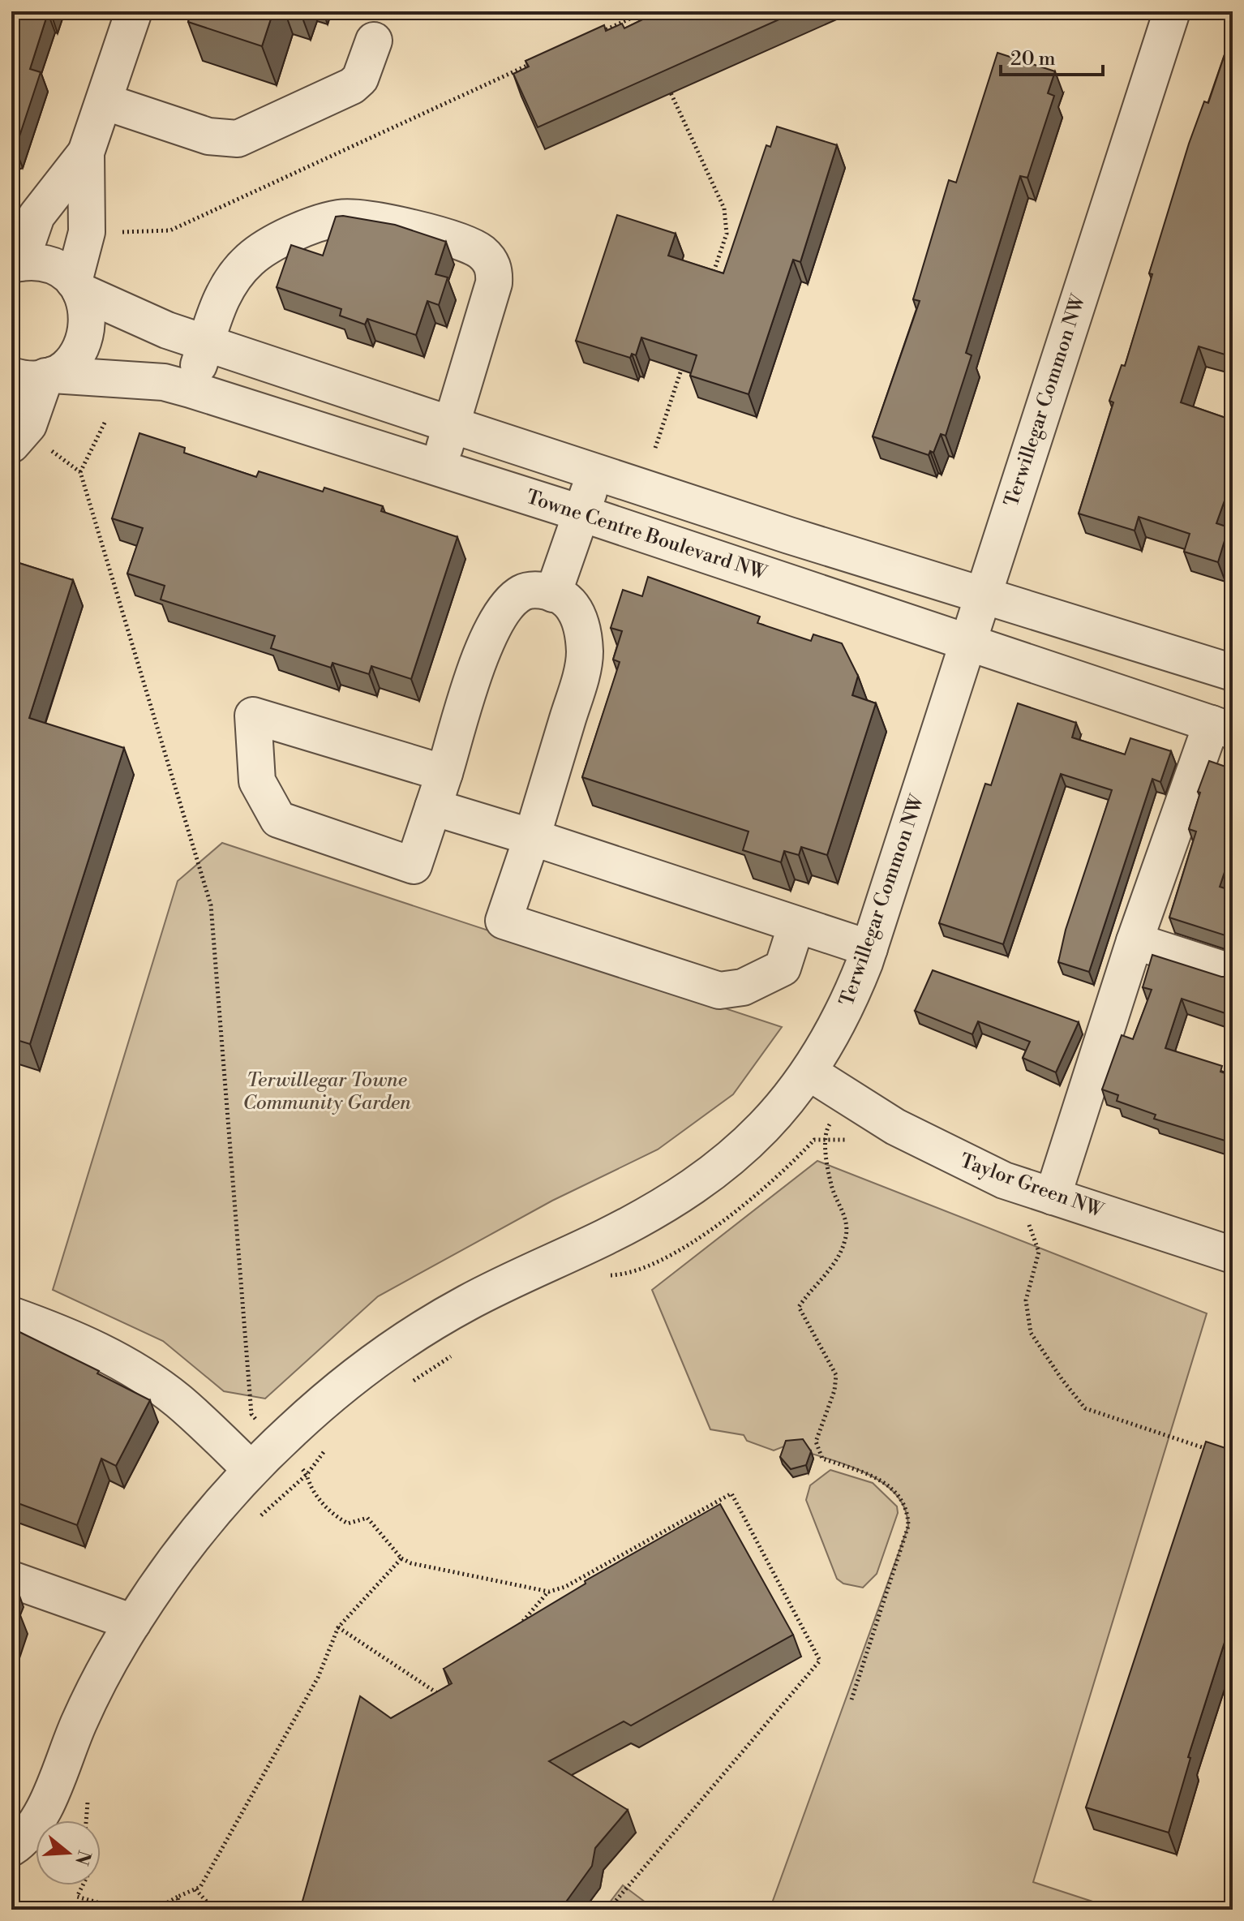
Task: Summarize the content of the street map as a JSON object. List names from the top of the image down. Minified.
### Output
{"streets":{"street":["Terwillegar Common NW","Towne Centre Boulevard NW","Taylor Green NW"]},"crossings":[["Terwillegar Common NW","Towne Centre Boulevard NW"],["Terwillegar Common NW","Taylor Green NW"]],"parks":["Terwillegar Towne Community Garden"],"scale_bar":"20 m","north":"right"}
